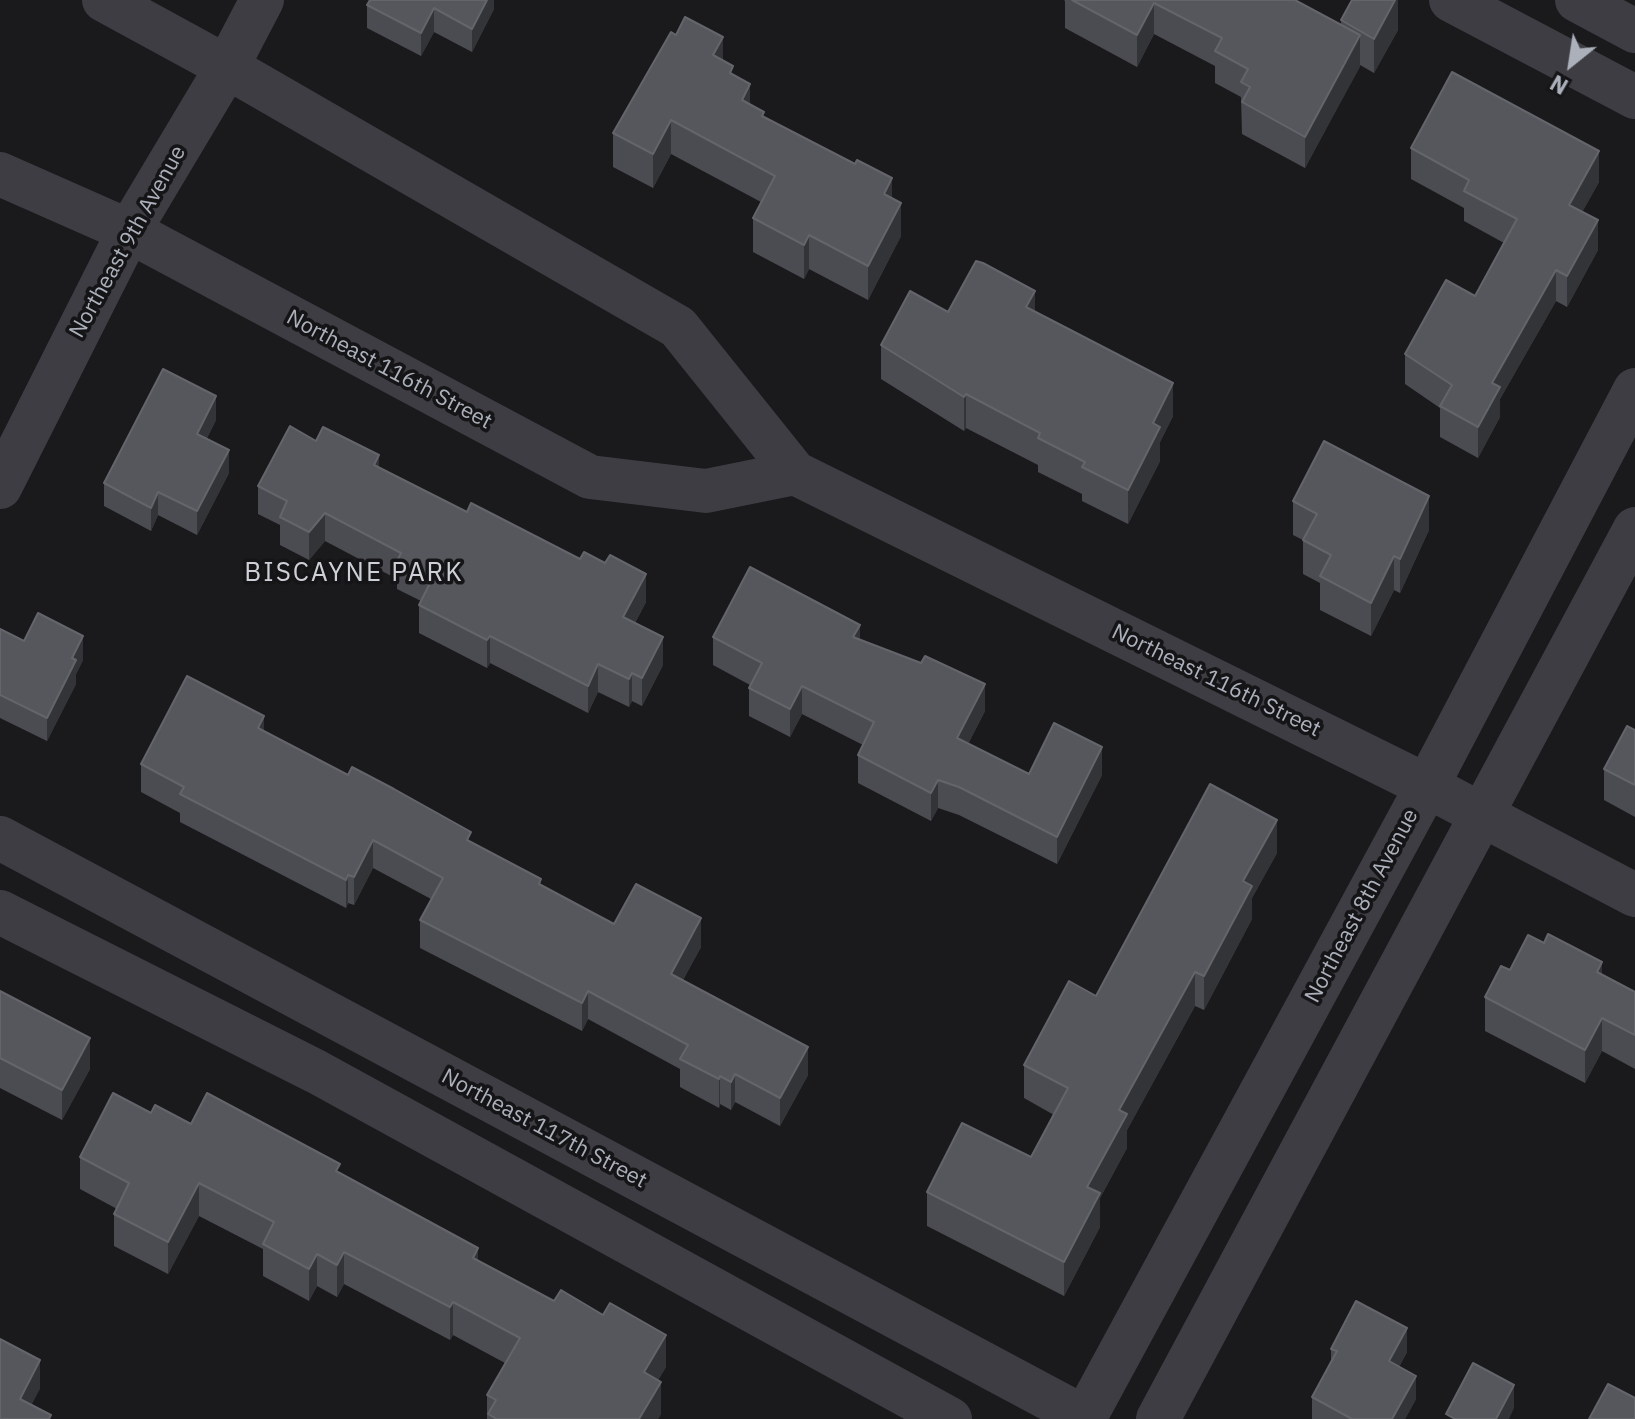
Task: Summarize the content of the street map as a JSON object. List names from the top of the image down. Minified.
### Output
{"streets":{"street":["Northeast 9th Avenue","Northeast 116th Street","Northeast 8th Avenue","Northeast 117th Street"]},"crossings":[["Northeast 9th Avenue","Northeast 116th Street"],["Northeast 116th Street","Northeast 8th Avenue"],["Northeast 8th Avenue","Northeast 117th Street"]],"districts":["BISCAYNE PARK"],"north":"bottom left"}
